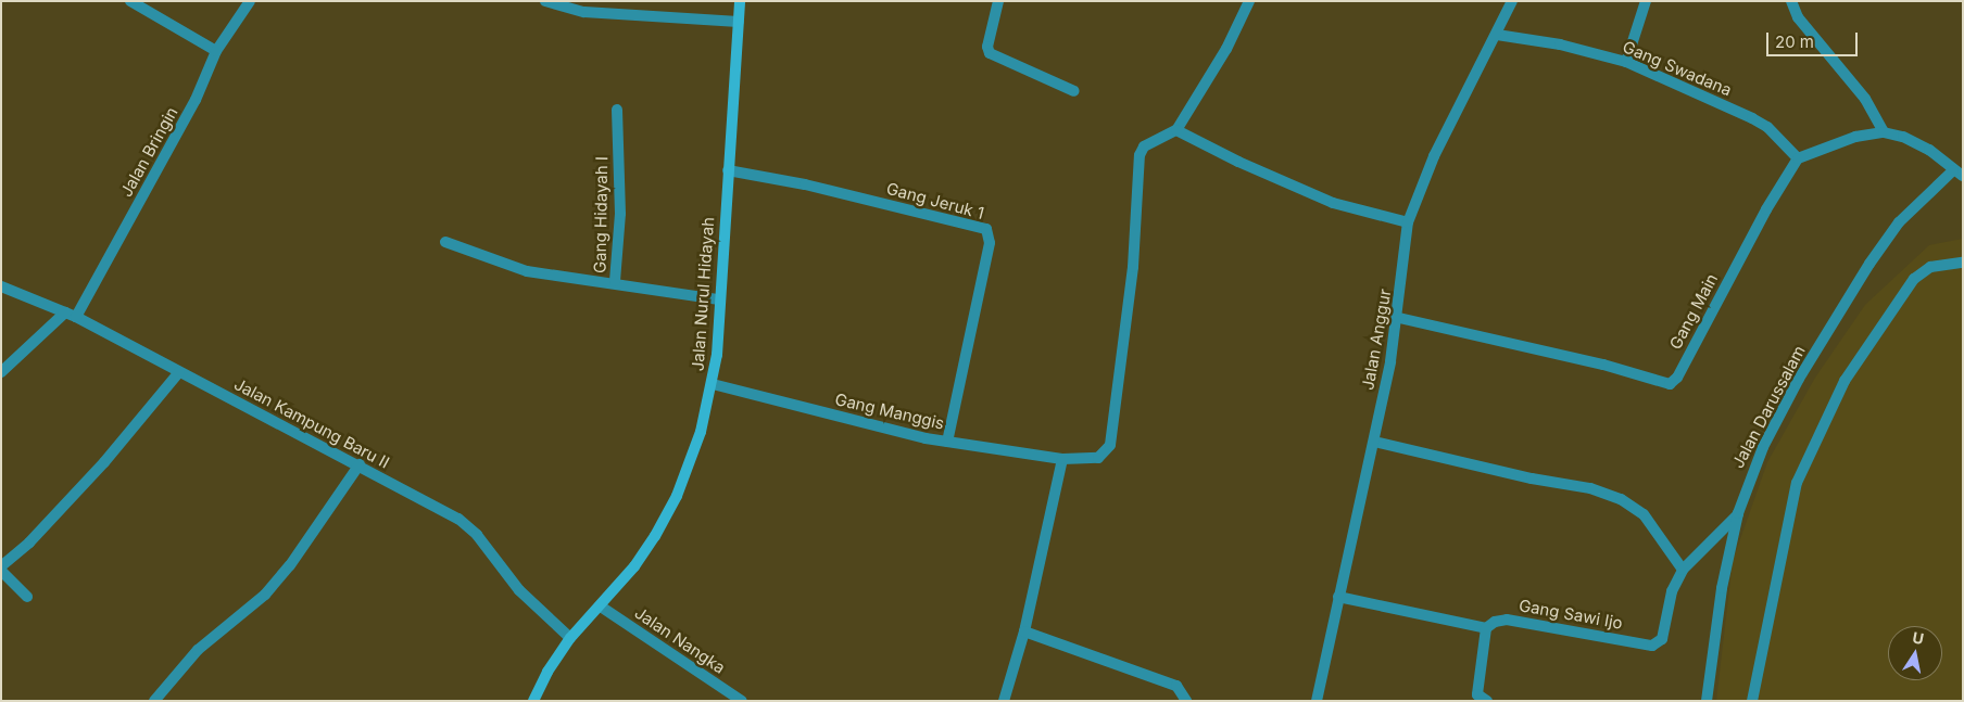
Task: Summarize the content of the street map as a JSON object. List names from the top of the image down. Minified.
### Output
{"streets":{"street":["Gang Swadana","Jalan Bringin","Gang Jeruk 1","Gang Hidayah I","Jalan Nurul Hidayah","Gang Main","Jalan Anggur","Jalan Darussalam","Gang Manggis","Jalan Kampung Baru II","Gang Sawi Ijo","Jalan Nangka"]},"crossings":[["Gang Swadana","Gang Main"],["Gang Swadana","Jalan Anggur"],["Jalan Bringin","Jalan Kampung Baru II"],["Gang Jeruk 1","Jalan Nurul Hidayah"],["Gang Jeruk 1","Gang Manggis"],["Gang Hidayah I","Jalan Nurul Hidayah"],["Jalan Nurul Hidayah","Gang Manggis"],["Jalan Nurul Hidayah","Jalan Kampung Baru II"],["Jalan Nurul Hidayah","Jalan Nangka"],["Gang Main","Jalan Anggur"],["Jalan Anggur","Gang Sawi Ijo"],["Jalan Darussalam","Gang Sawi Ijo"]],"scale_bar":"20 m","north":"top"}
